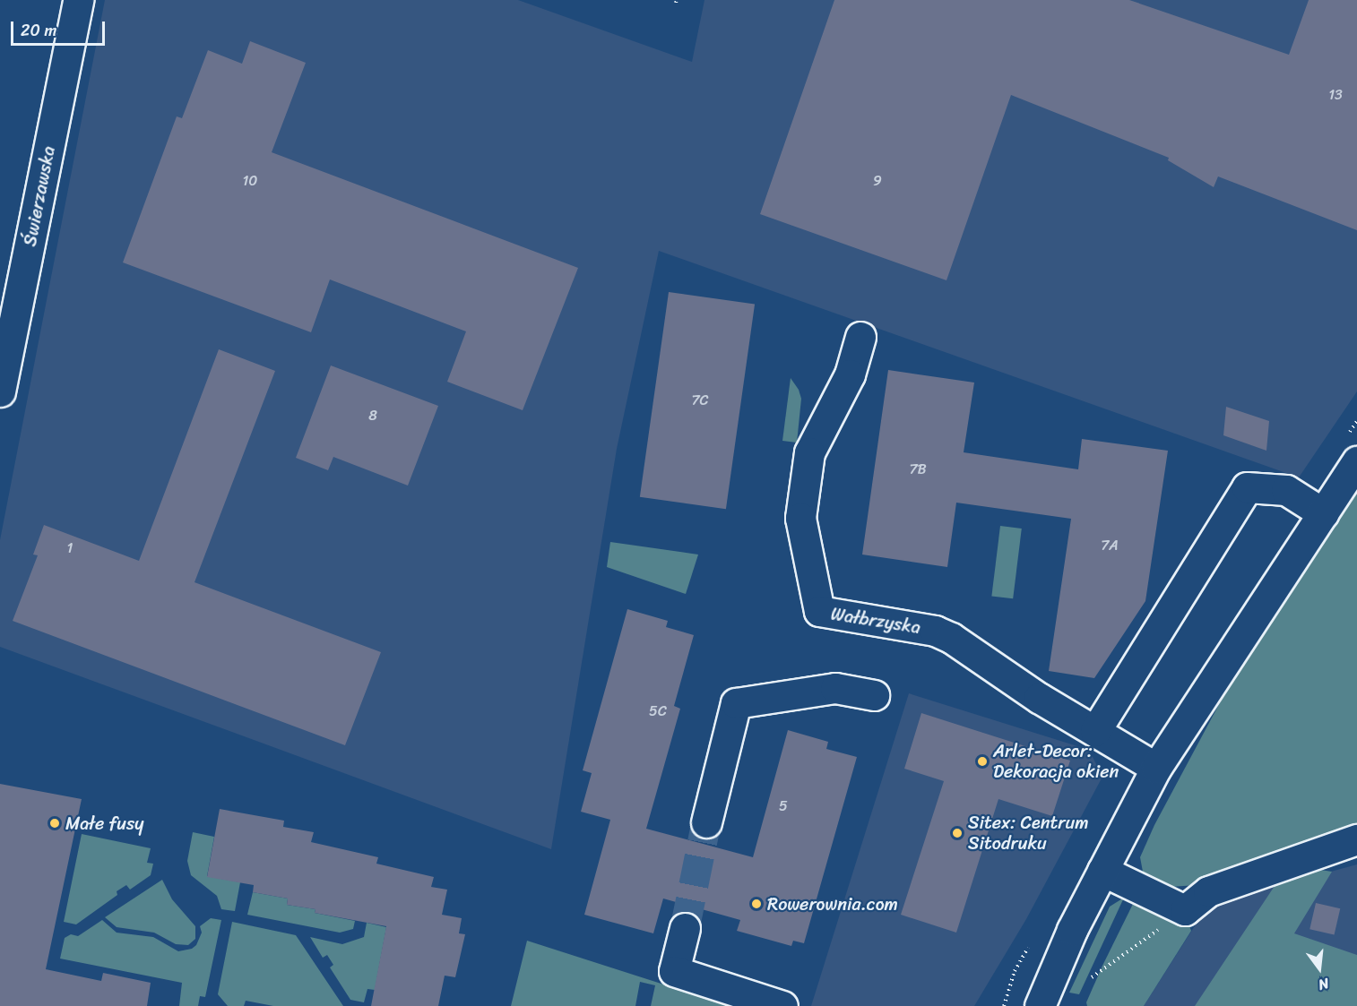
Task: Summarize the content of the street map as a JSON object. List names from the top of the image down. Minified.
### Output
{"streets":{"street":["Świerzawska","Wałbrzyska"]},"places":["Arlet-Decor: Dekoracja okien","Małe fusy","Sitex: Centrum Sitodruku","Rowerownia.com"],"house_numbers":["13","10","9","7C","8","7B","7A","1","5C","5"],"scale_bar":"20 m","north":"bottom"}
